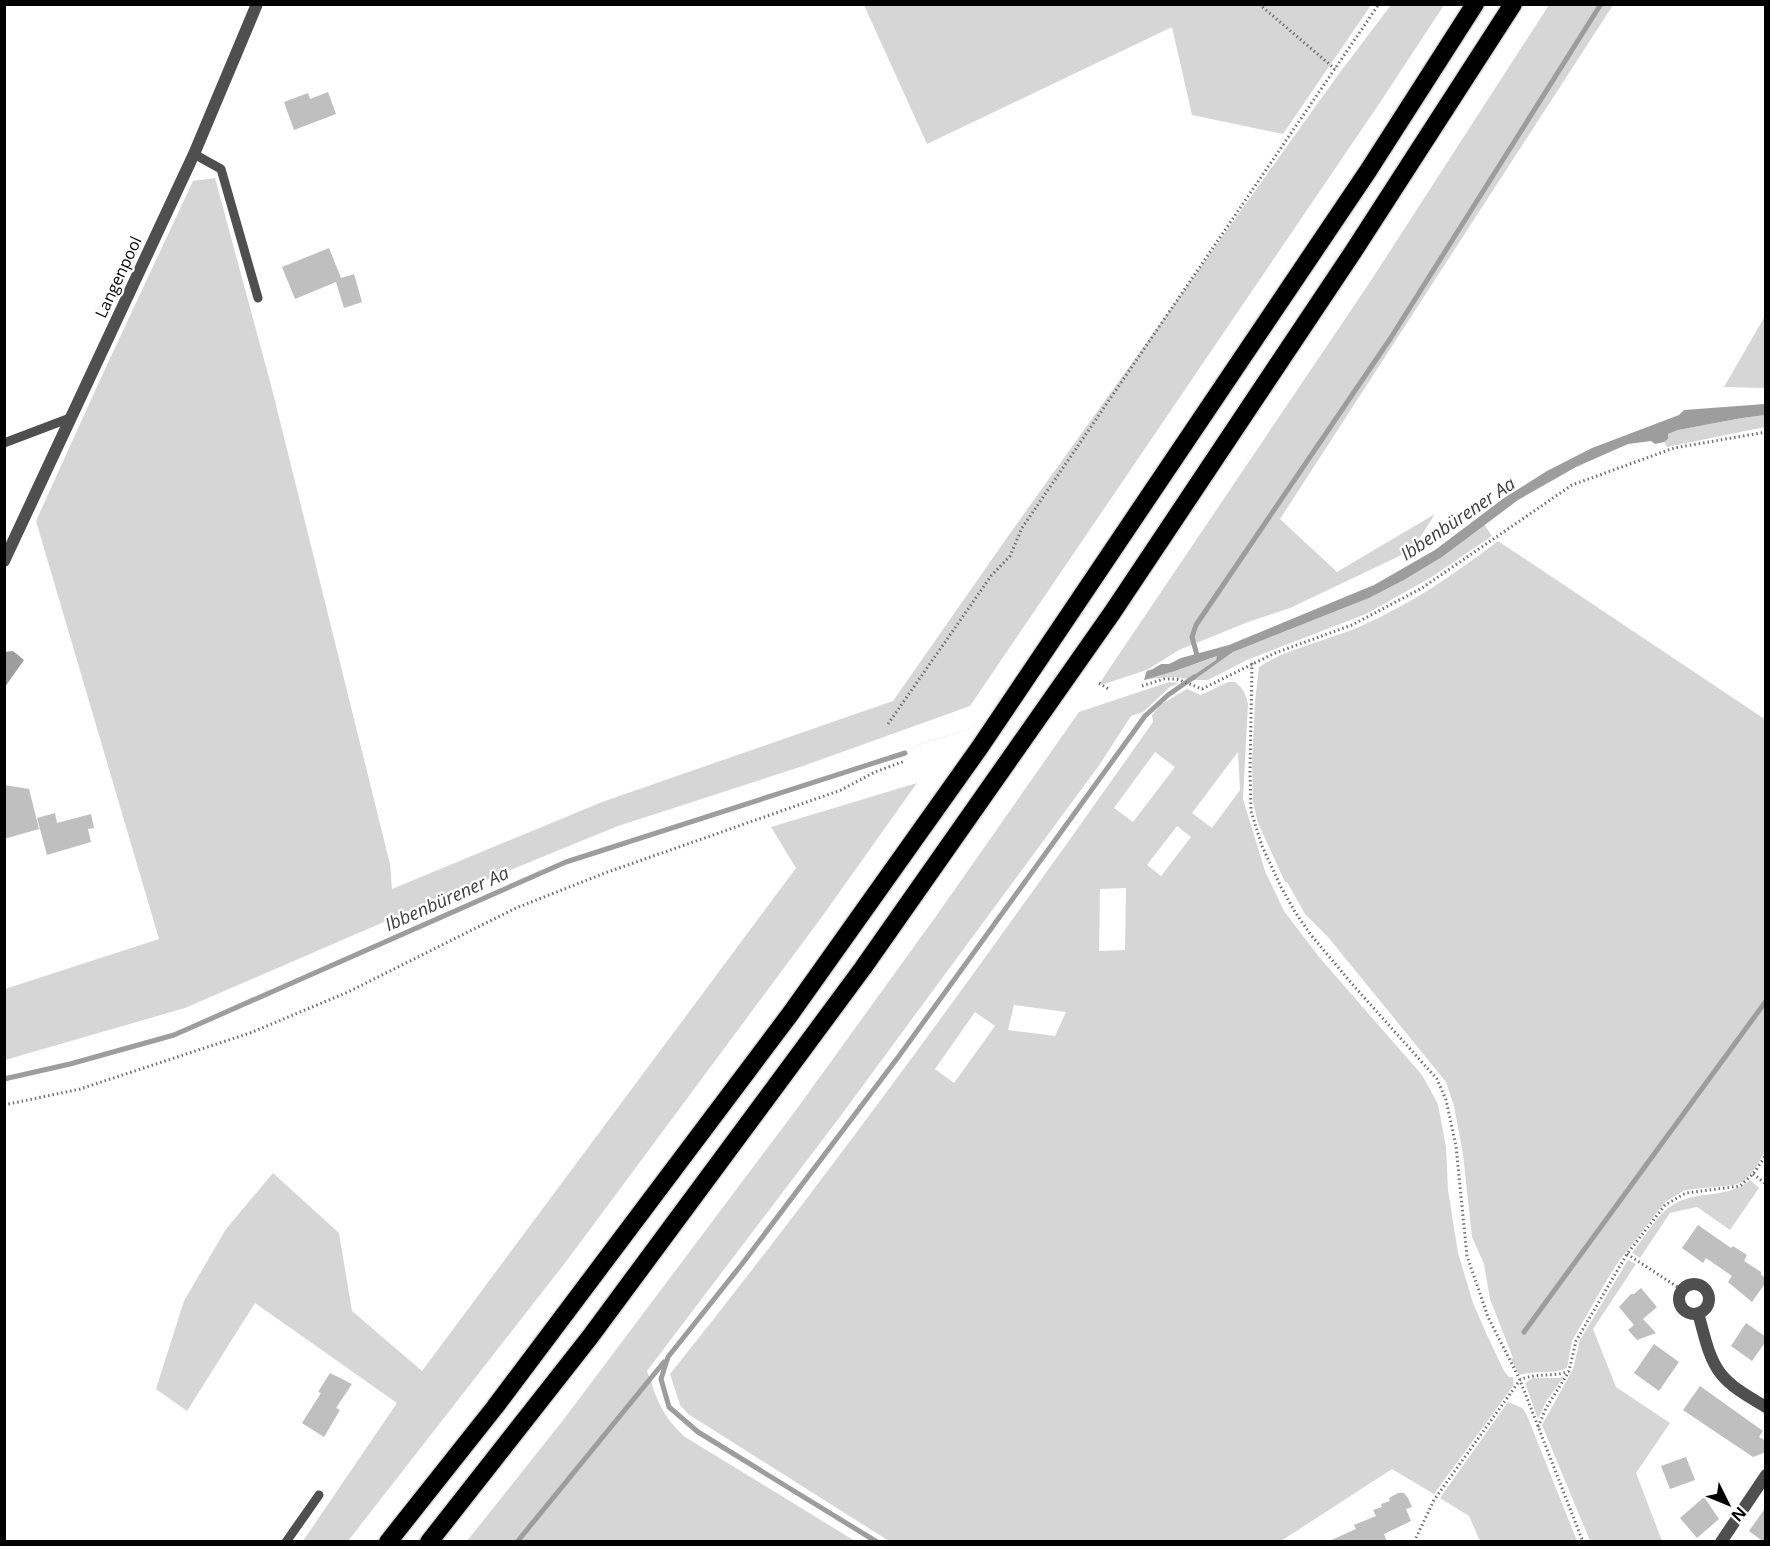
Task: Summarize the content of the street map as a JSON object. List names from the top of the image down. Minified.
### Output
{"streets":{"street":["Langenpool"]},"water":["Ibbenbürener Aa"],"north":"bottom right"}
